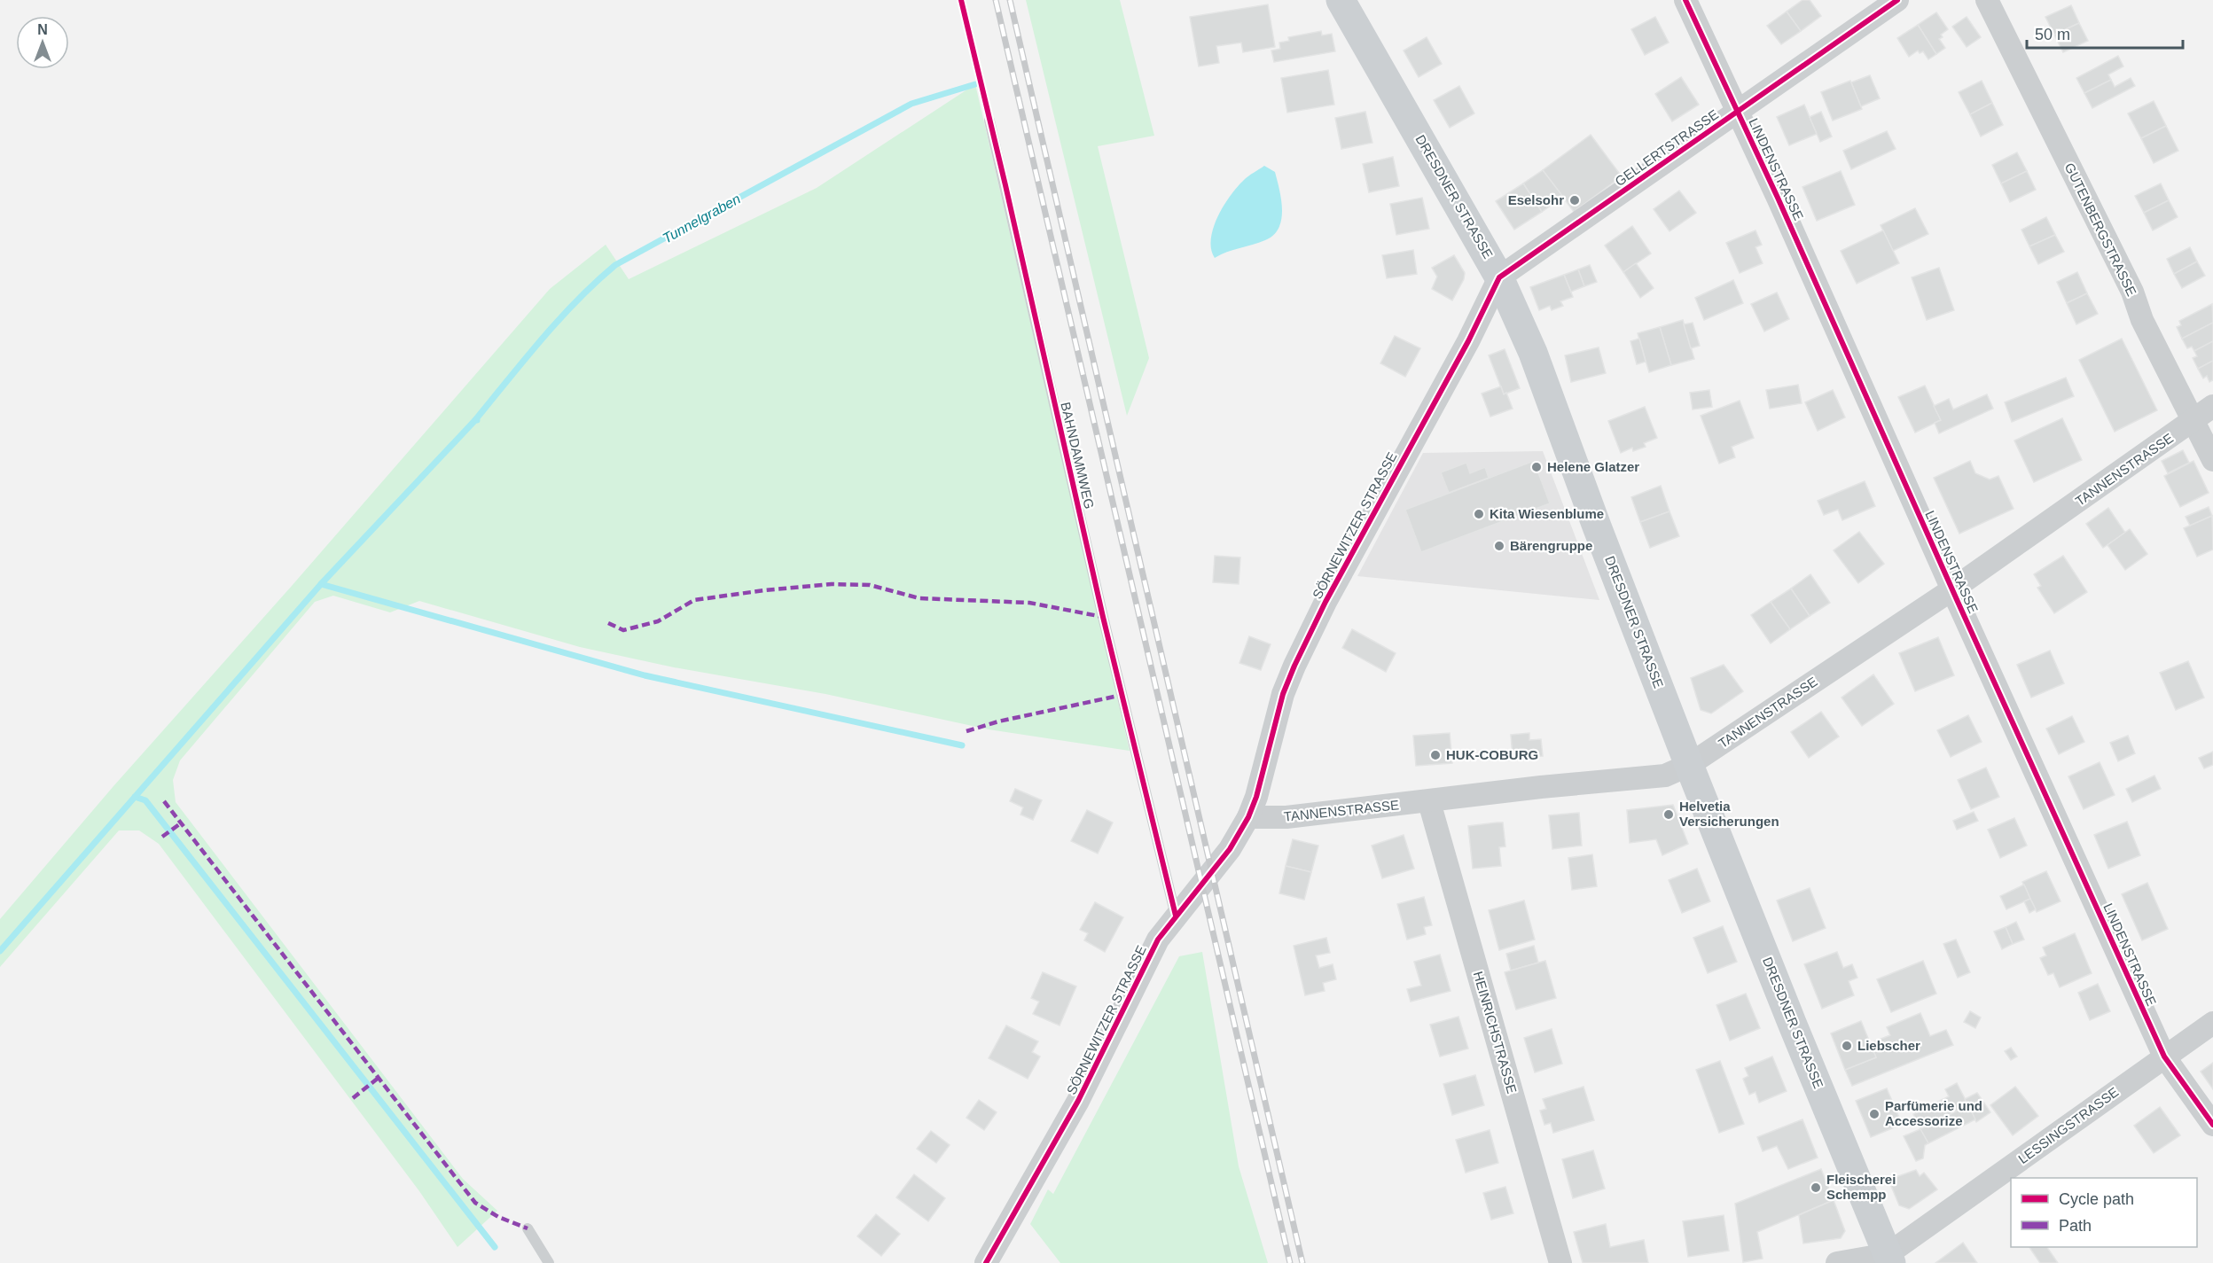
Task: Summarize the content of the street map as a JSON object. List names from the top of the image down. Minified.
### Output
{"streets":{"main road":["DRESDNER STRASSE"],"street":["GELLERTSTRASSE","LINDENSTRASSE","GUTENBERGSTRASSE","TANNENSTRASSE","SÖRNEWITZER STRASSE","HEINRICHSTRASSE","LESSINGSTRASSE"],"lane":["BAHNDAMMWEG"]},"crossings":[["GELLERTSTRASSE","LINDENSTRASSE"],["GELLERTSTRASSE","DRESDNER STRASSE"],["GELLERTSTRASSE","SÖRNEWITZER STRASSE"],["LINDENSTRASSE","TANNENSTRASSE"],["LINDENSTRASSE","LESSINGSTRASSE"],["DRESDNER STRASSE","TANNENSTRASSE"],["DRESDNER STRASSE","SÖRNEWITZER STRASSE"],["DRESDNER STRASSE","LESSINGSTRASSE"],["GUTENBERGSTRASSE","TANNENSTRASSE"],["BAHNDAMMWEG","SÖRNEWITZER STRASSE"],["TANNENSTRASSE","SÖRNEWITZER STRASSE"],["TANNENSTRASSE","HEINRICHSTRASSE"]],"water":["Tunnelgraben"],"places":["Eselsohr","Helene Glatzer","Kita Wiesenblume","Bärengruppe","HUK-COBURG","Helvetia Versicherungen","Liebscher","Parfümerie und Accessorize","Fleischerei Schempp"],"legend":["Cycle path","Path"],"scale_bar":"50 m","north":"top"}
